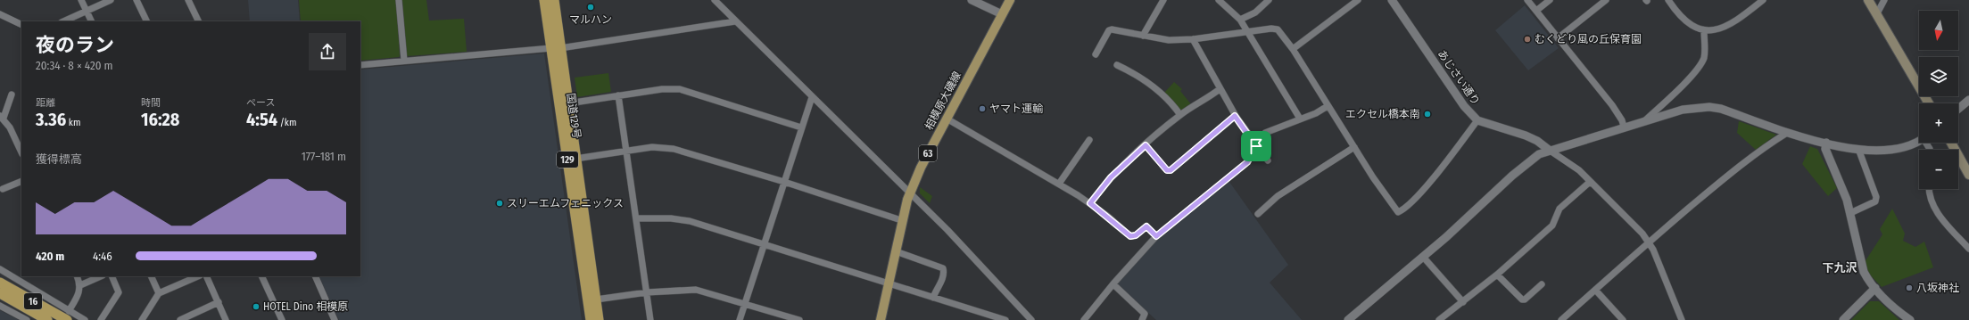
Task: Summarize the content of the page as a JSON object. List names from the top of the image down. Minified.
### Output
{"streets":{"highway":["国道129号","129","16"],"main road":["相模原大磯線","63"],"street":["あじさい通り"]},"districts":["下九沢"],"places":["マルハン","むくどり風の丘保育園","ヤマト運輸","エクセル橋本南","スリーエムフェニックス","八坂神社","HOTEL Dino 相模原"],"north":"bottom","page":{"map_buttons":["+","−"],"heading":["夜のラン","20:34 · 8 × 420 m"],"stats":[["距離","3.36 km"],["時間","16:28"],["ペース","4:54 /km"]],"chart":["獲得標高","177–181 m"],"list":[{"name":"420 m","note":"4:46"}]}}
